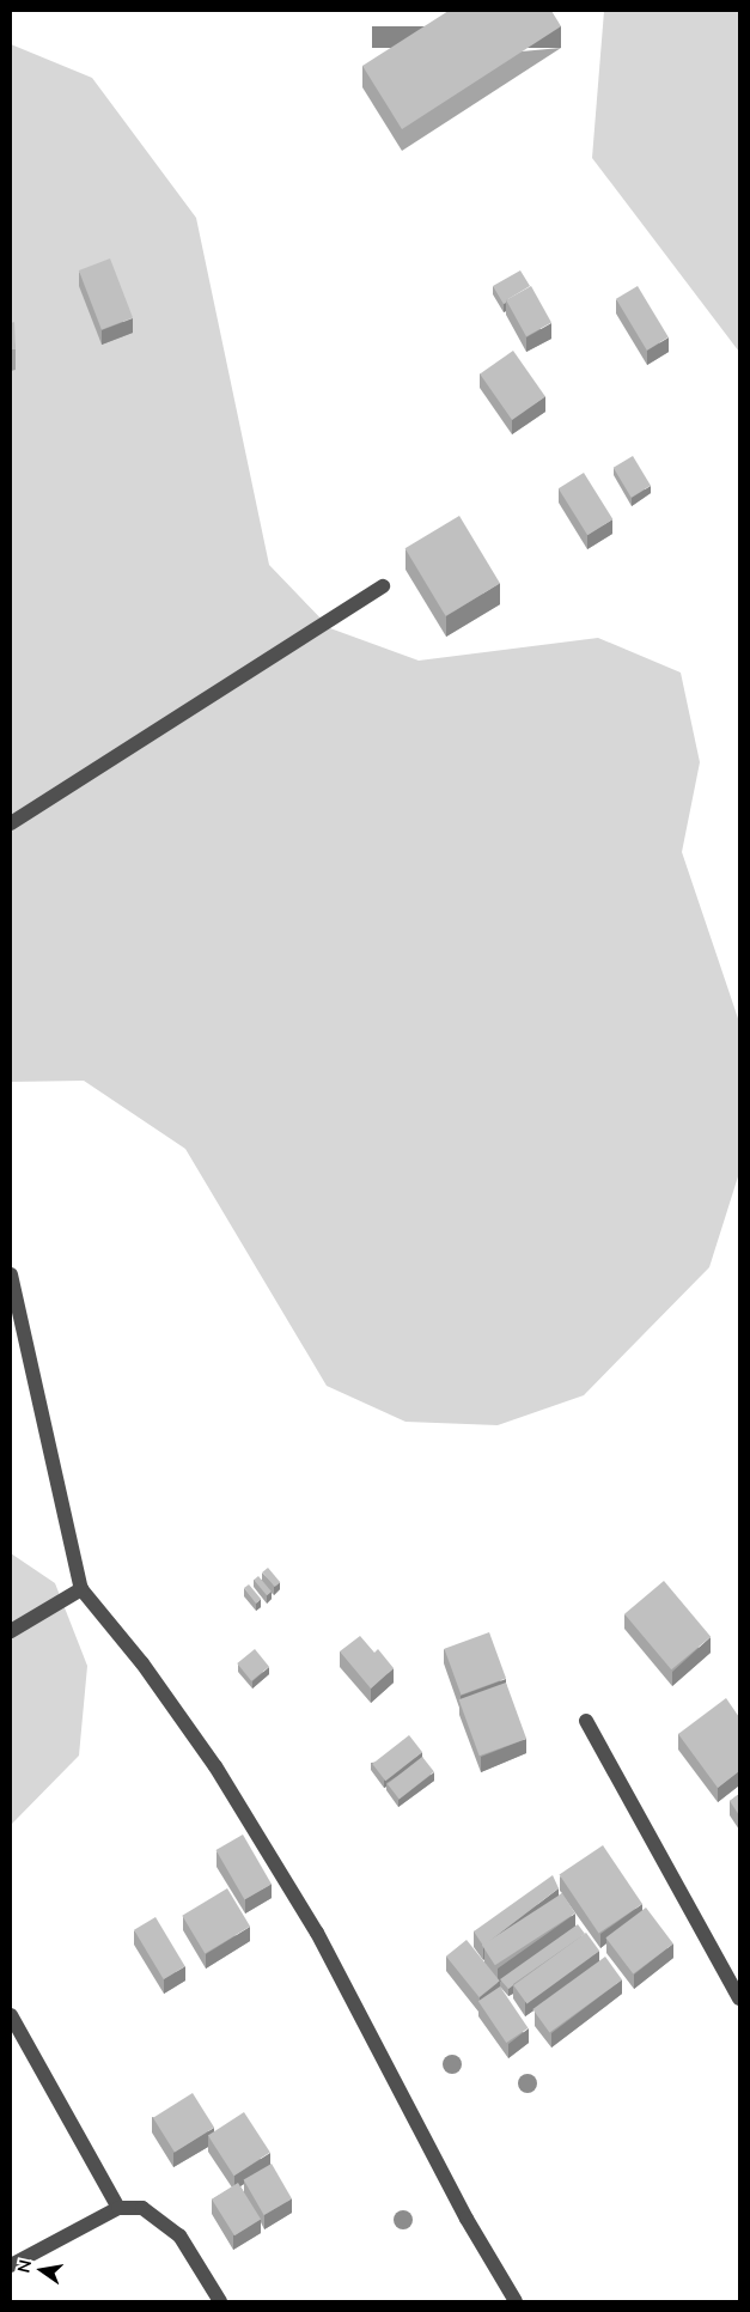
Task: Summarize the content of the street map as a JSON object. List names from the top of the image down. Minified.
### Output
{"north":"left"}
